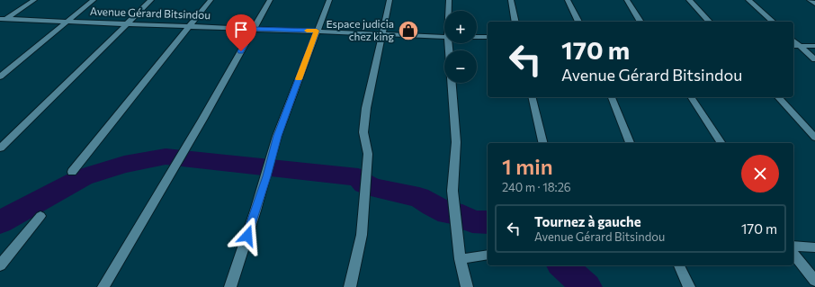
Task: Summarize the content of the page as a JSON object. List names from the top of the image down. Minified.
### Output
{"streets":{"street":["Avenue Gérard Bitsindou"]},"places":{"shop":["Espace judicia chez king"]},"page":{"map_buttons":["+","−"],"turn":["170 m","Avenue Gérard Bitsindou"],"heading":["1 min","240 m · 18:26"],"list":[{"name":"Tournez à gauche","note":"Avenue Gérard Bitsindou","value":"170 m"}]}}
